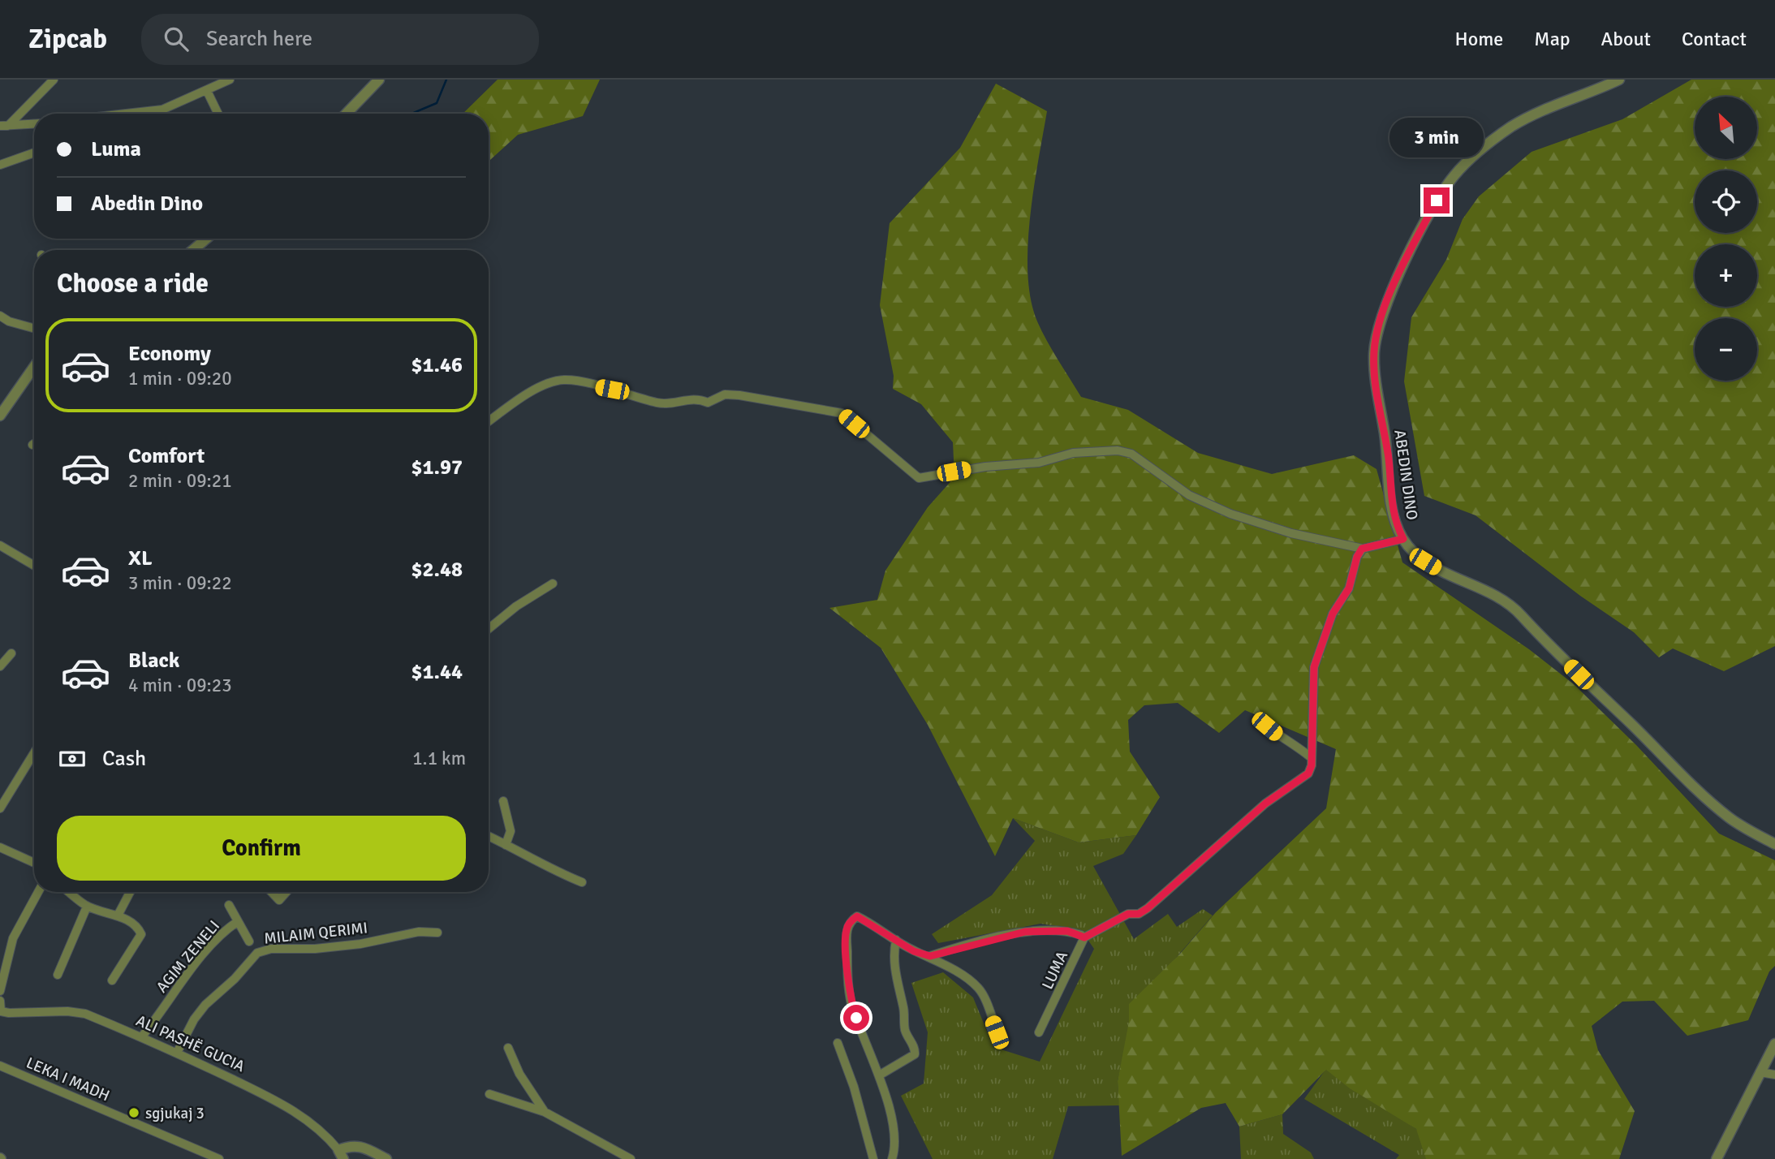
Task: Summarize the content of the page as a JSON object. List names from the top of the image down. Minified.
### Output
{"streets":{"street":["ABEDIN DINO","MILAIM QERIMI","AGIM ZENELI","LUMA","ALI PASHË GUCIA","LEKA I MADH"]},"crossings":[["MILAIM QERIMI","ALI PASHË GUCIA"],["AGIM ZENELI","ALI PASHË GUCIA"]],"places":["sgjukaj 3"],"north":"top left","page":{"header":"Zipcab","search":"Search here","nav":["Home","Map","About","Contact"],"map_buttons":["+","−"],"banner":["Luma","Abedin Dino"],"bubble":"3 min","heading":"Choose a ride","list":[{"name":"Economy","note":"1 min · 09:20","value":"$1.46"},{"name":"Comfort","note":"2 min · 09:21","value":"$1.97"},{"name":"XL","note":"3 min · 09:22","value":"$2.48"},{"name":"Black","note":"4 min · 09:23","value":"$1.44"}],"pay":["Cash","1.1 km"],"buttons":"Confirm"}}
